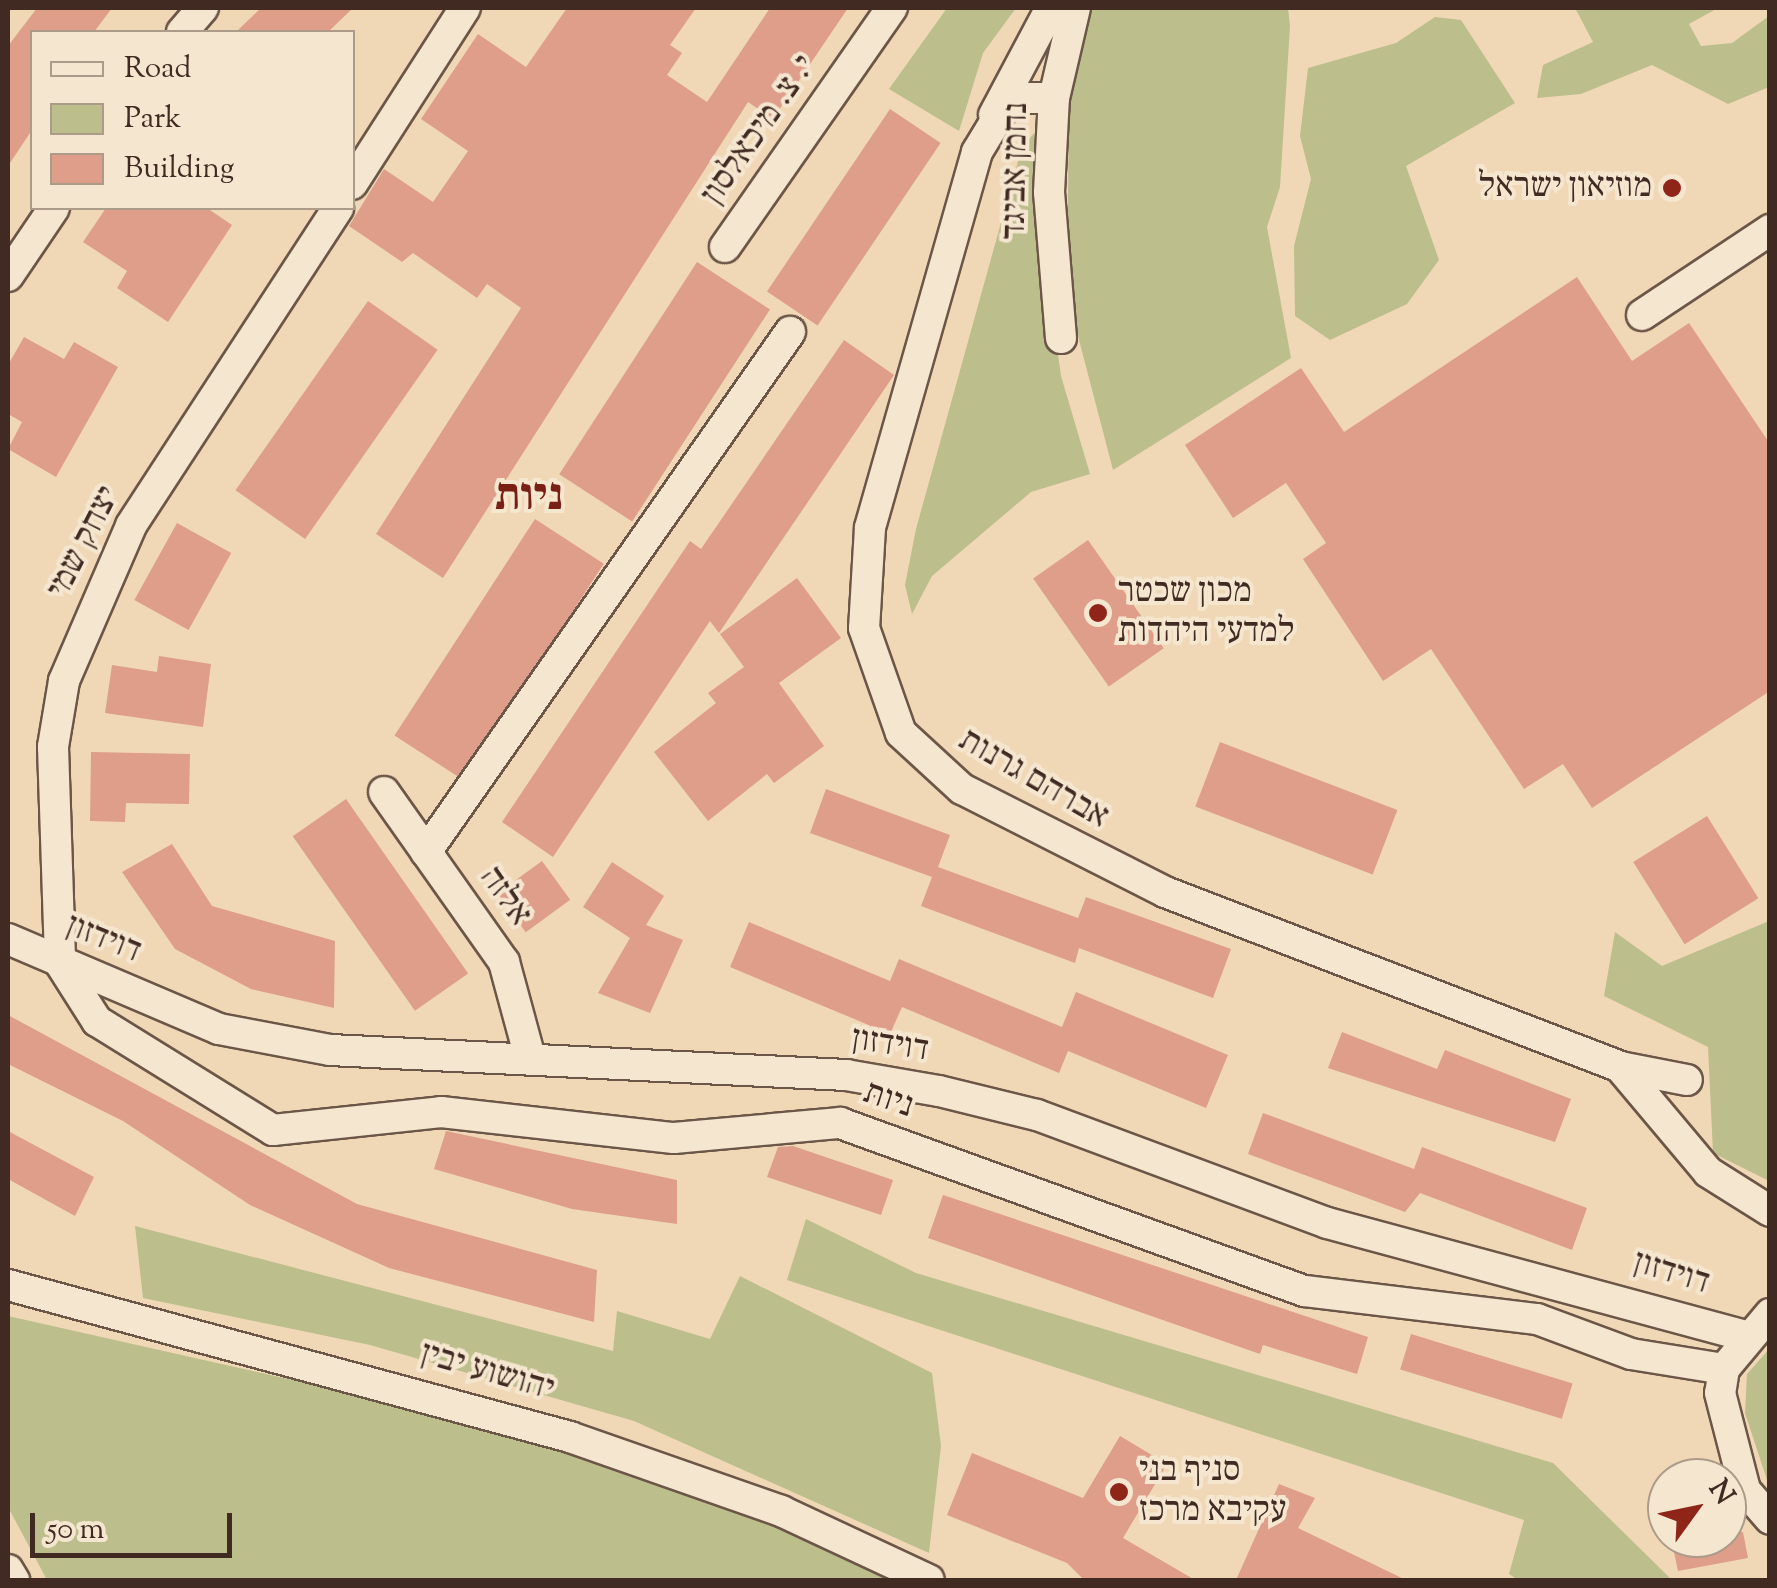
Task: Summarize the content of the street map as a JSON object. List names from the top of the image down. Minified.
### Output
{"streets":{"street":["י. צ. מיכאלסון","נחמן אביגד","יצחק שמי","אברהם גרנות","אלזה","דוידזון","ניות","יהושוע יבין"]},"crossings":[["נחמן אביגד","אברהם גרנות"],["יצחק שמי","דוידזון"],["יצחק שמי","ניות"],["אלזה","דוידזון"],["דוידזון","ניות"]],"districts":["ניות"],"places":["מוזיאון ישראל","מכון שכטר למדעי היהדות","סניף בני עקיבא מרכז"],"legend":["Road","Park","Building"],"scale_bar":"50 m","north":"top right"}
